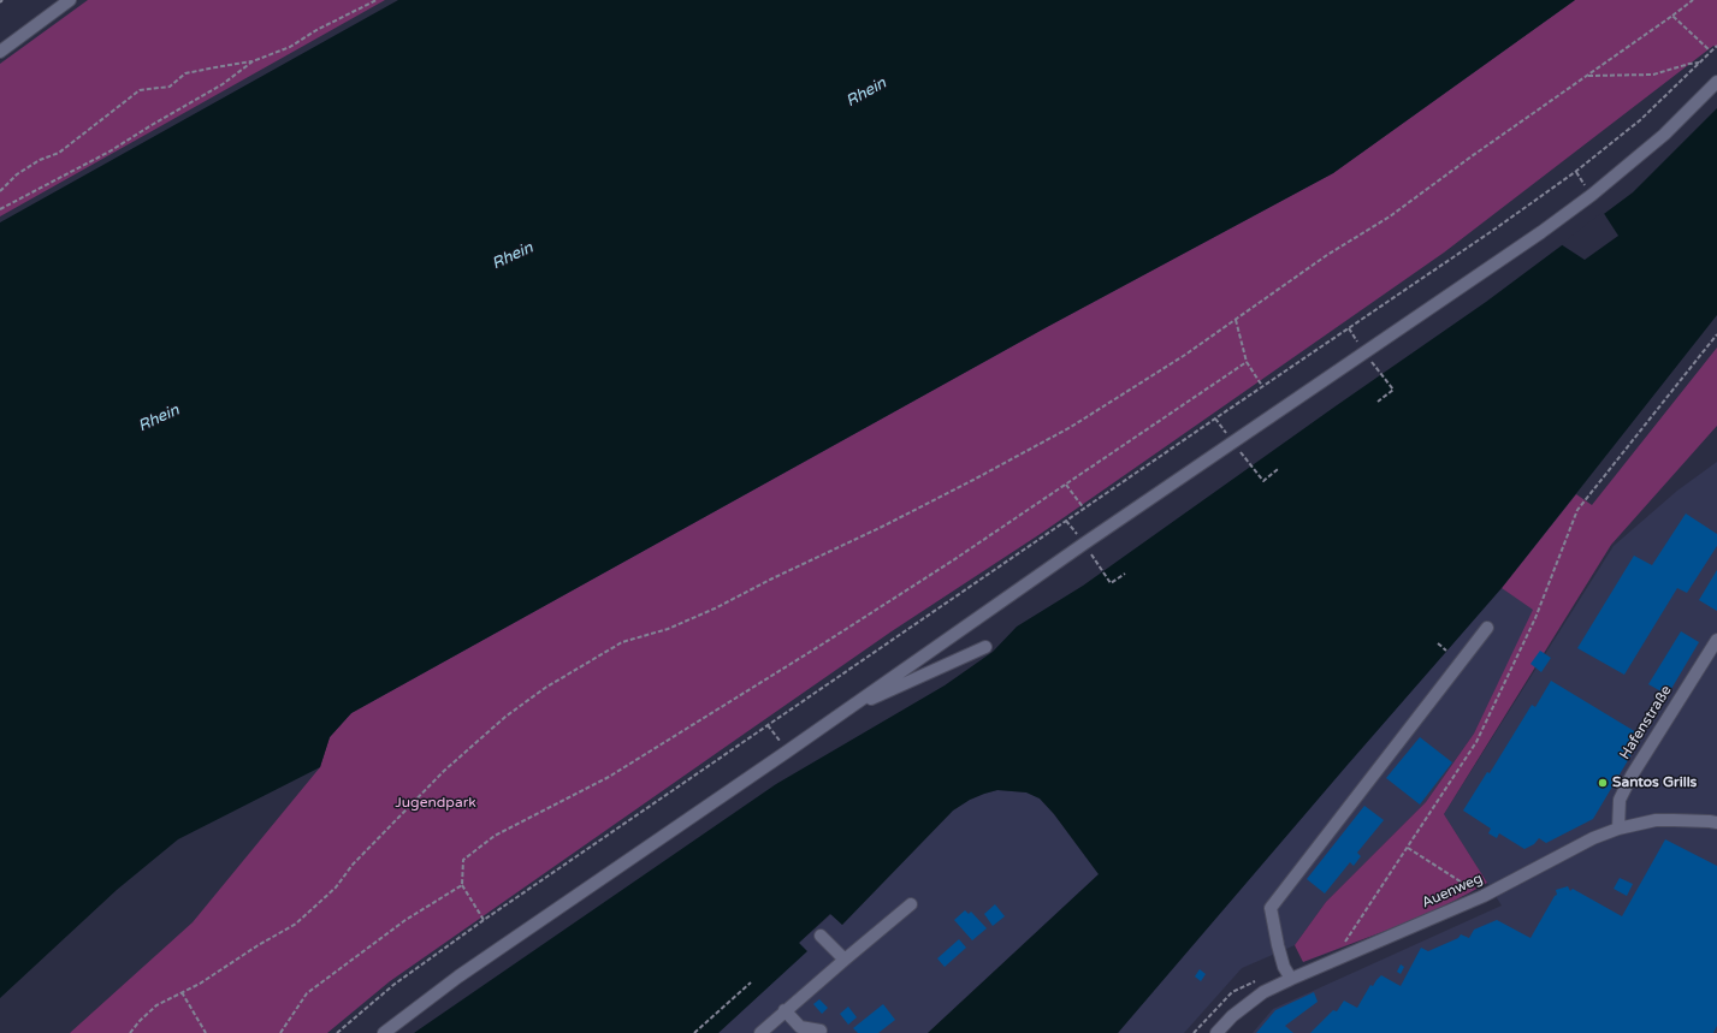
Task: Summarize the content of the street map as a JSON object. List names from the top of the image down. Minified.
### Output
{"streets":{"street":["Hafenstraße","Auenweg"]},"crossings":[["Hafenstraße","Auenweg"]],"water":["Rhein"],"parks":["Jugendpark"],"places":["Santos Grills"]}
